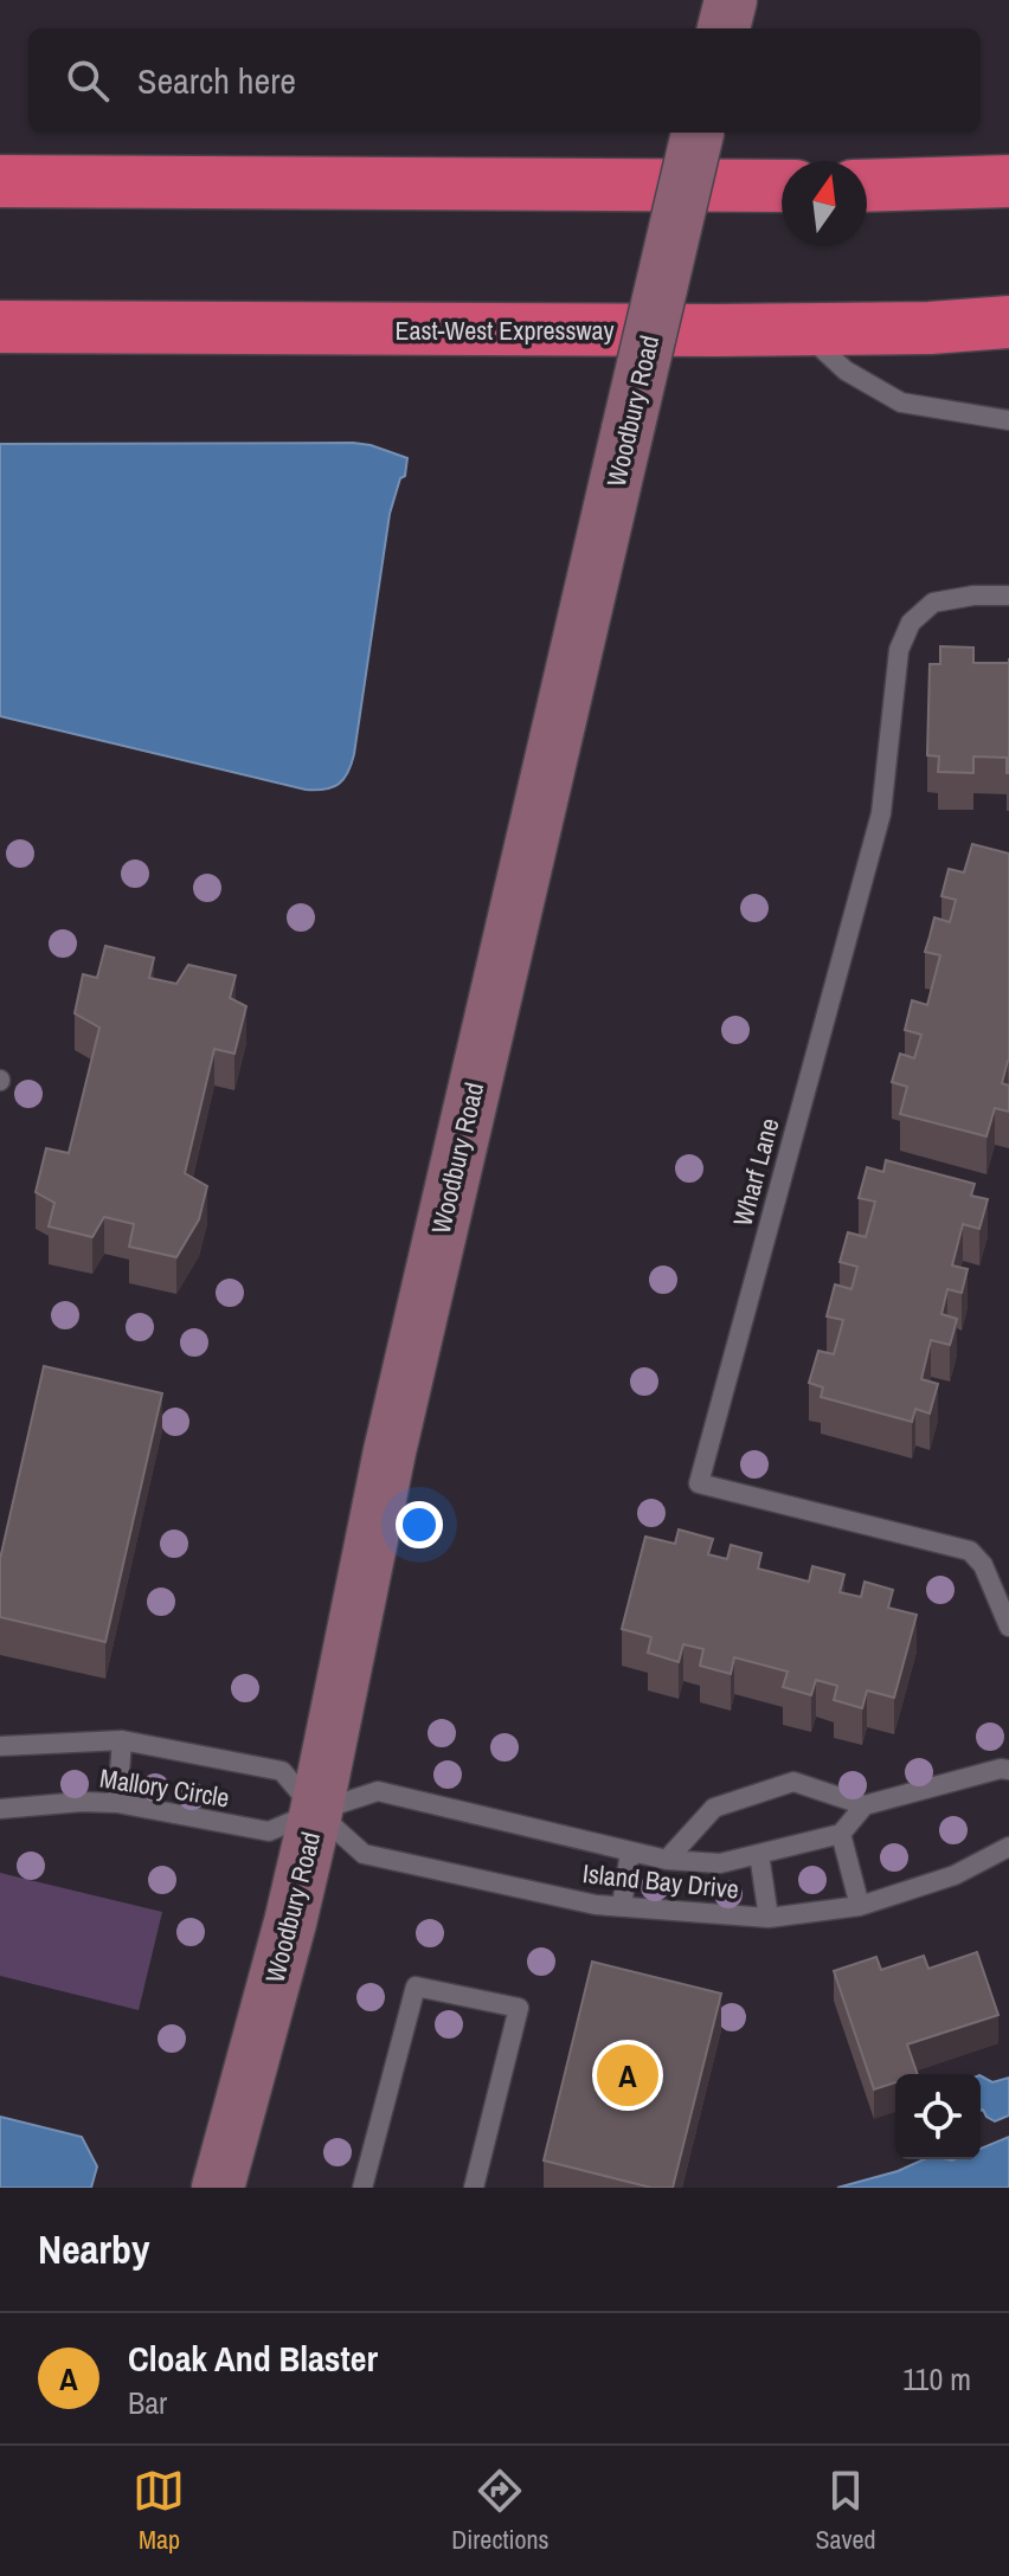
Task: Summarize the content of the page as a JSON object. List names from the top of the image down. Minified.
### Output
{"streets":{"highway":["East-West Expressway"],"street":["Woodbury Road"],"lane":["Wharf Lane","Mallory Circle","Island Bay Drive"]},"crossings":[["Woodbury Road","Mallory Circle"],["Woodbury Road","Island Bay Drive"],["Mallory Circle","Island Bay Drive"]],"north":"top","page":{"search":"Search here","pins":"A","heading":"Nearby","list":[{"mark":"A","name":"Cloak And Blaster","note":"Bar","value":"110 m"}],"nav":["Map","Directions","Saved"]}}
